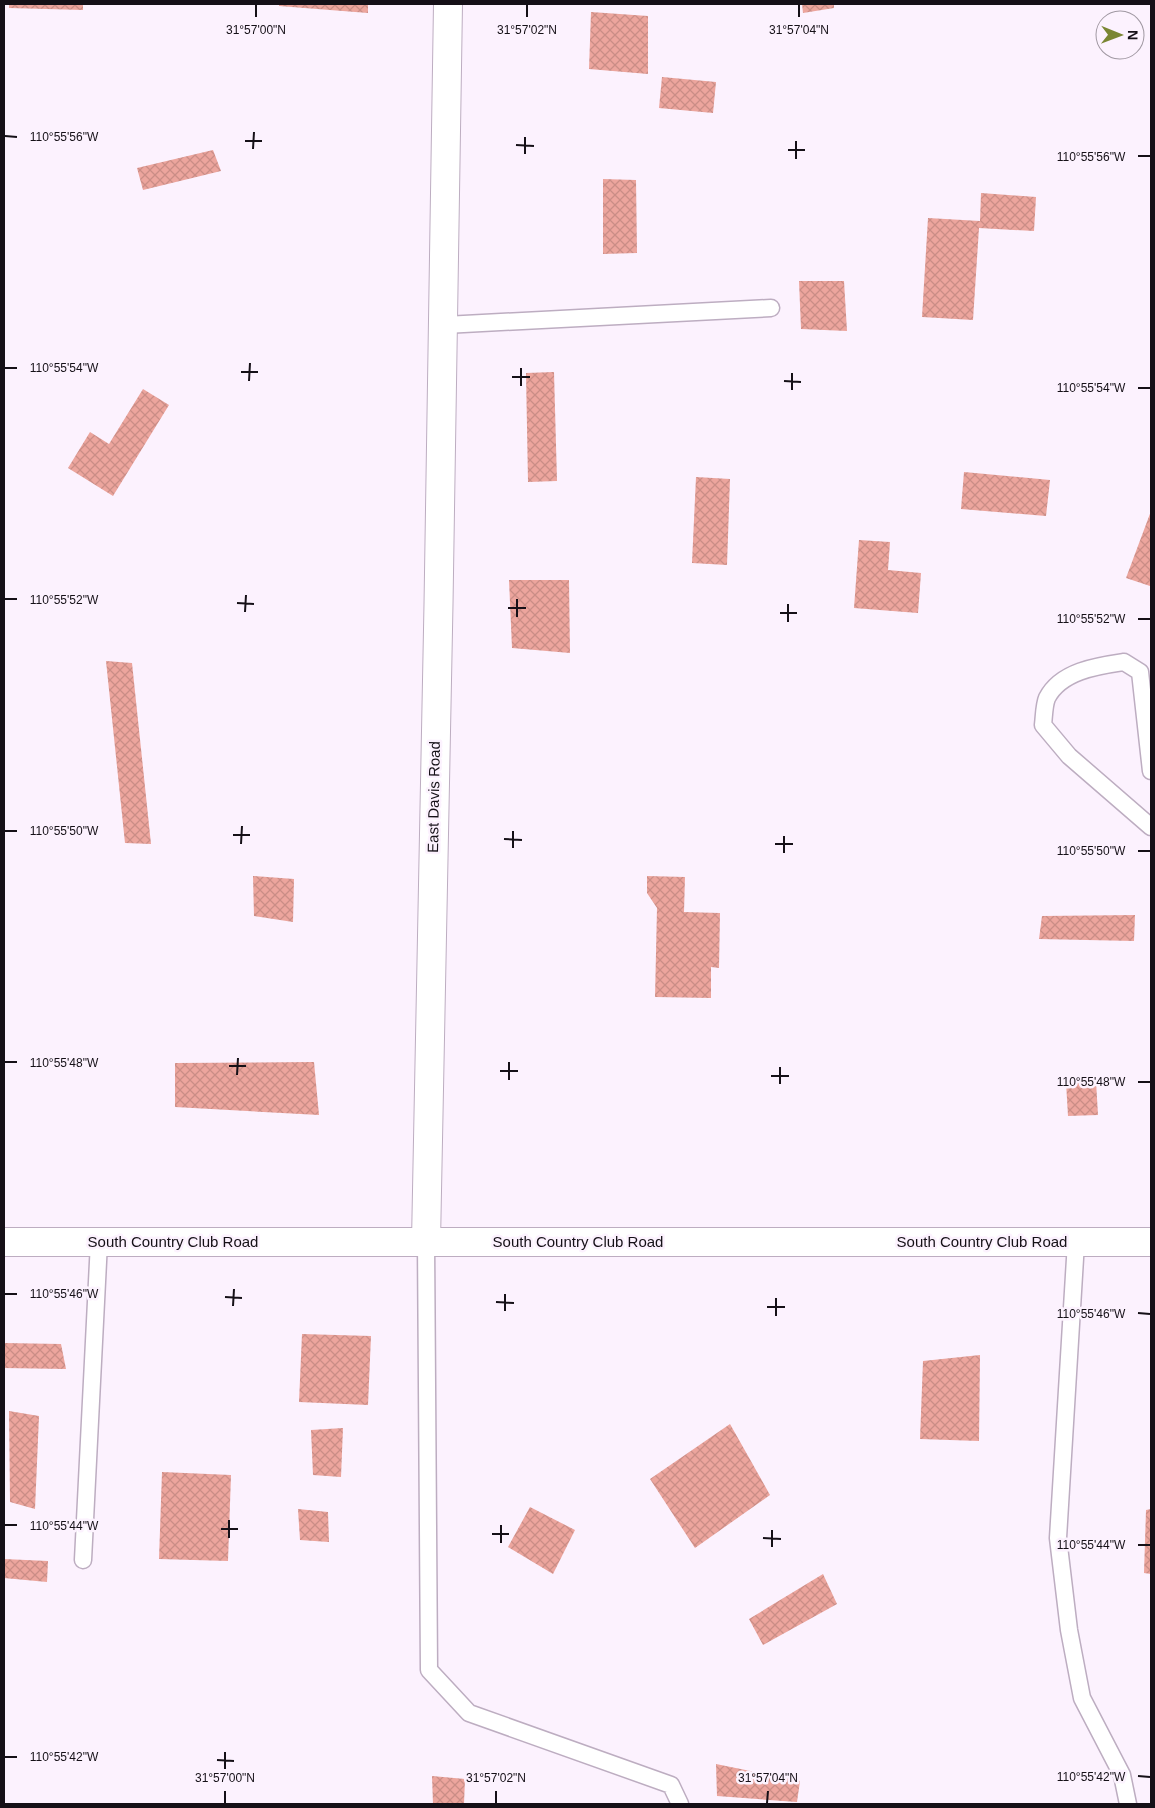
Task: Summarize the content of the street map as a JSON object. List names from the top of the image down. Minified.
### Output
{"streets":{"street":["East Davis Road","South Country Club Road"]},"crossings":[["East Davis Road","South Country Club Road"]],"north":"right","coordinates":["31°57'00\"N","31°57'02\"N","31°57'04\"N","110°55'56\"W","110°55'54\"W","110°55'52\"W","110°55'50\"W","110°55'48\"W","110°55'46\"W","110°55'44\"W","110°55'42\"W"]}
